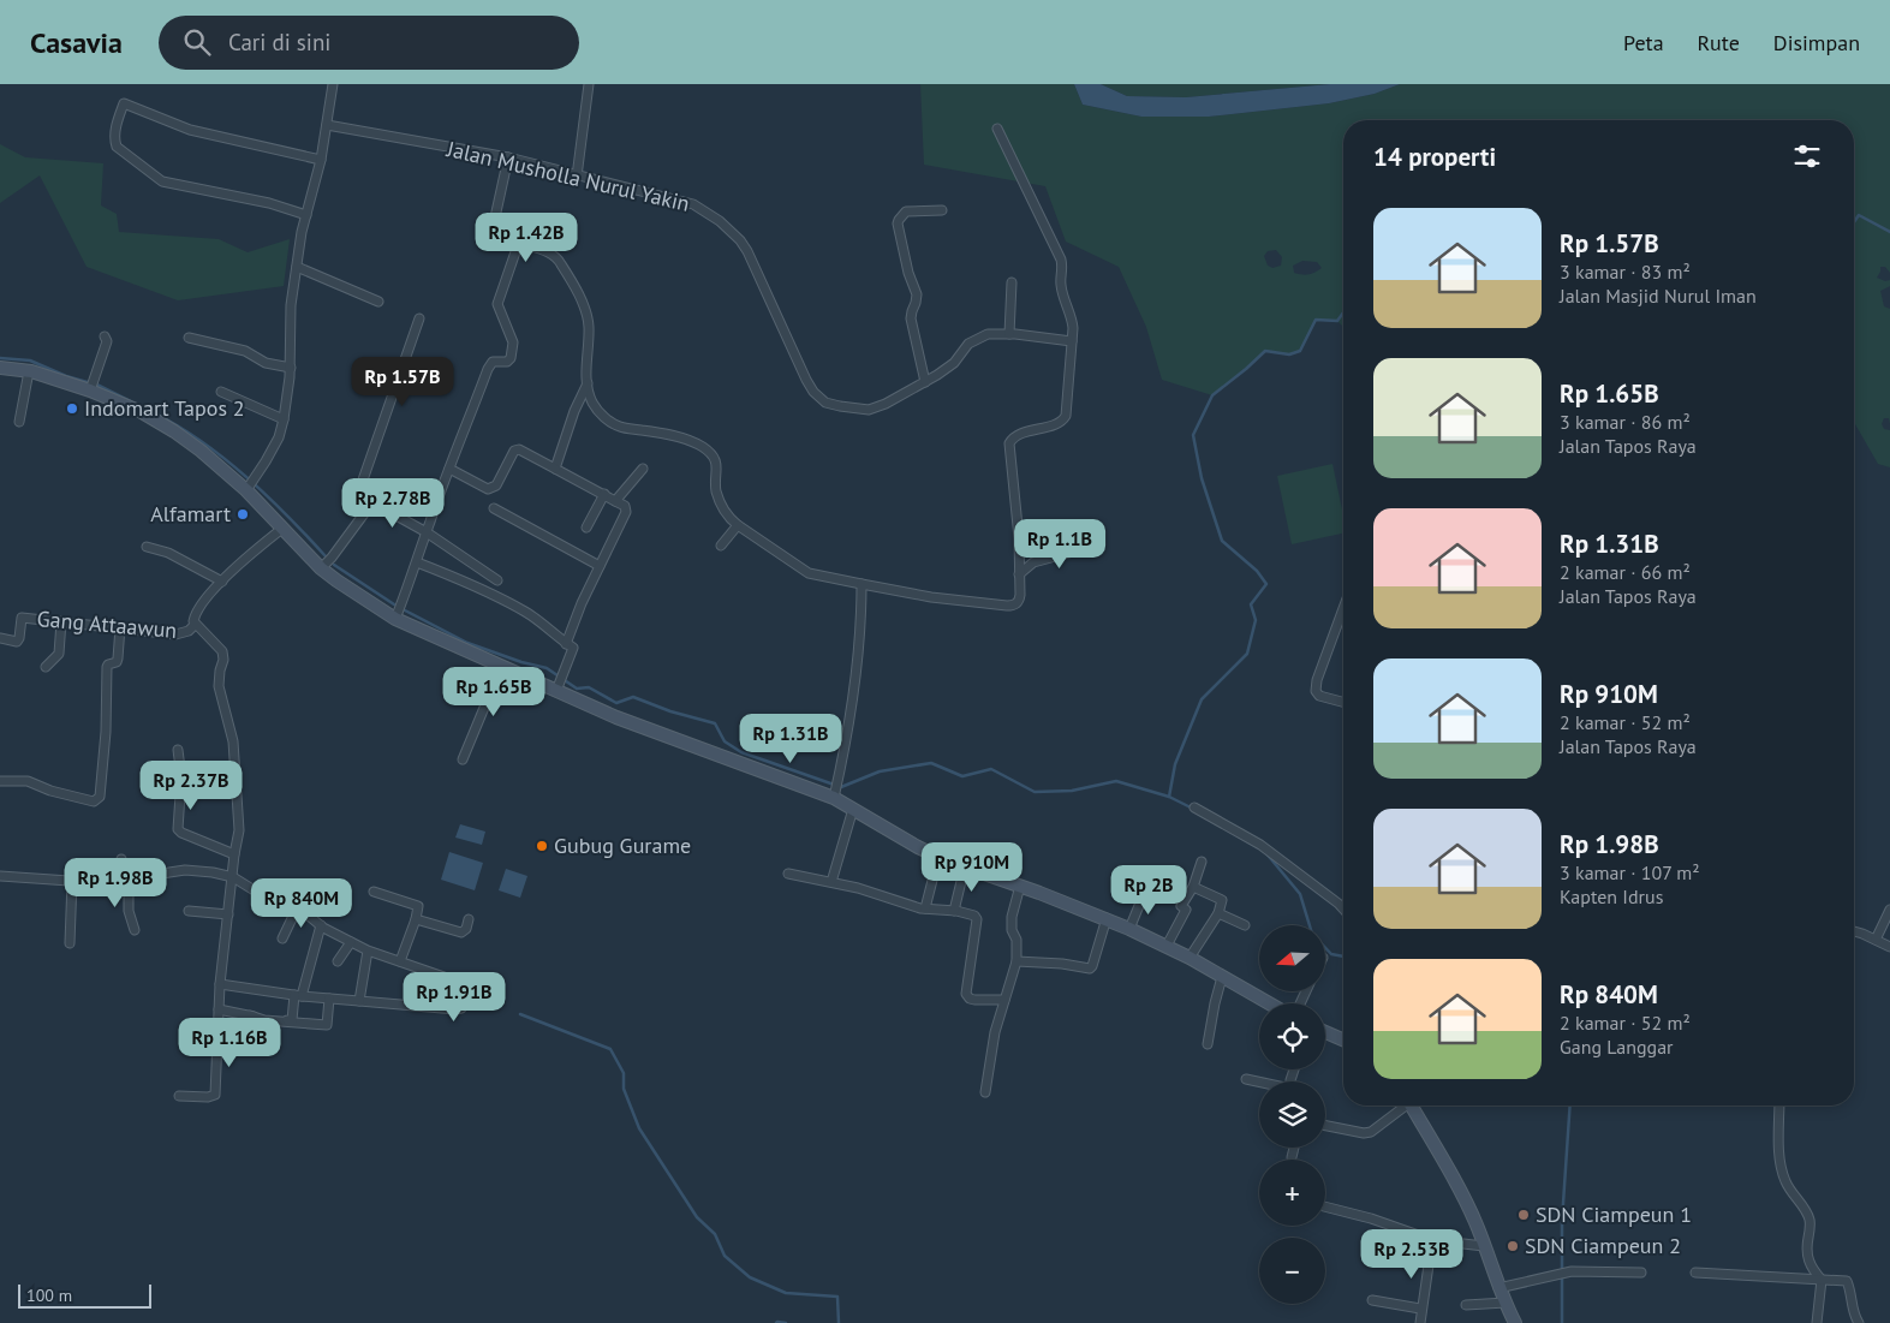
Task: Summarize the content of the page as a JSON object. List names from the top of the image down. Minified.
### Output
{"streets":{"street":["Jalan Musholla Nurul Yakin","Gang Attaawun"]},"places":["Indomart Tapos 2","Alfamart","Gubug Gurame","SDN Ciampeun 1","SDN Ciampeun 2"],"scale_bar":"100 m","north":"left","page":{"header":"Casavia","search":"Cari di sini","nav":["Peta","Rute","Disimpan"],"heading":"14 properti","list":[{"name":"Rp 1.57B","note":"3 kamar · 83 m² · Jalan Masjid Nurul Iman"},{"name":"Rp 1.65B","note":"3 kamar · 86 m² · Jalan Tapos Raya"},{"name":"Rp 1.31B","note":"2 kamar · 66 m² · Jalan Tapos Raya"},{"name":"Rp 910M","note":"2 kamar · 52 m² · Jalan Tapos Raya"},{"name":"Rp 1.98B","note":"3 kamar · 107 m² · Kapten Idrus"},{"name":"Rp 840M","note":"2 kamar · 52 m² · Gang Langgar"}],"price":["Rp 1.42B","Rp 1.57B","Rp 2.78B","Rp 1.1B","Rp 1.65B","Rp 1.31B","Rp 2.37B","Rp 910M","Rp 1.98B","Rp 2B","Rp 840M","Rp 1.91B","Rp 1.16B","Rp 2.53B"],"map_buttons":["+","−"],"scale":"100 m"}}
